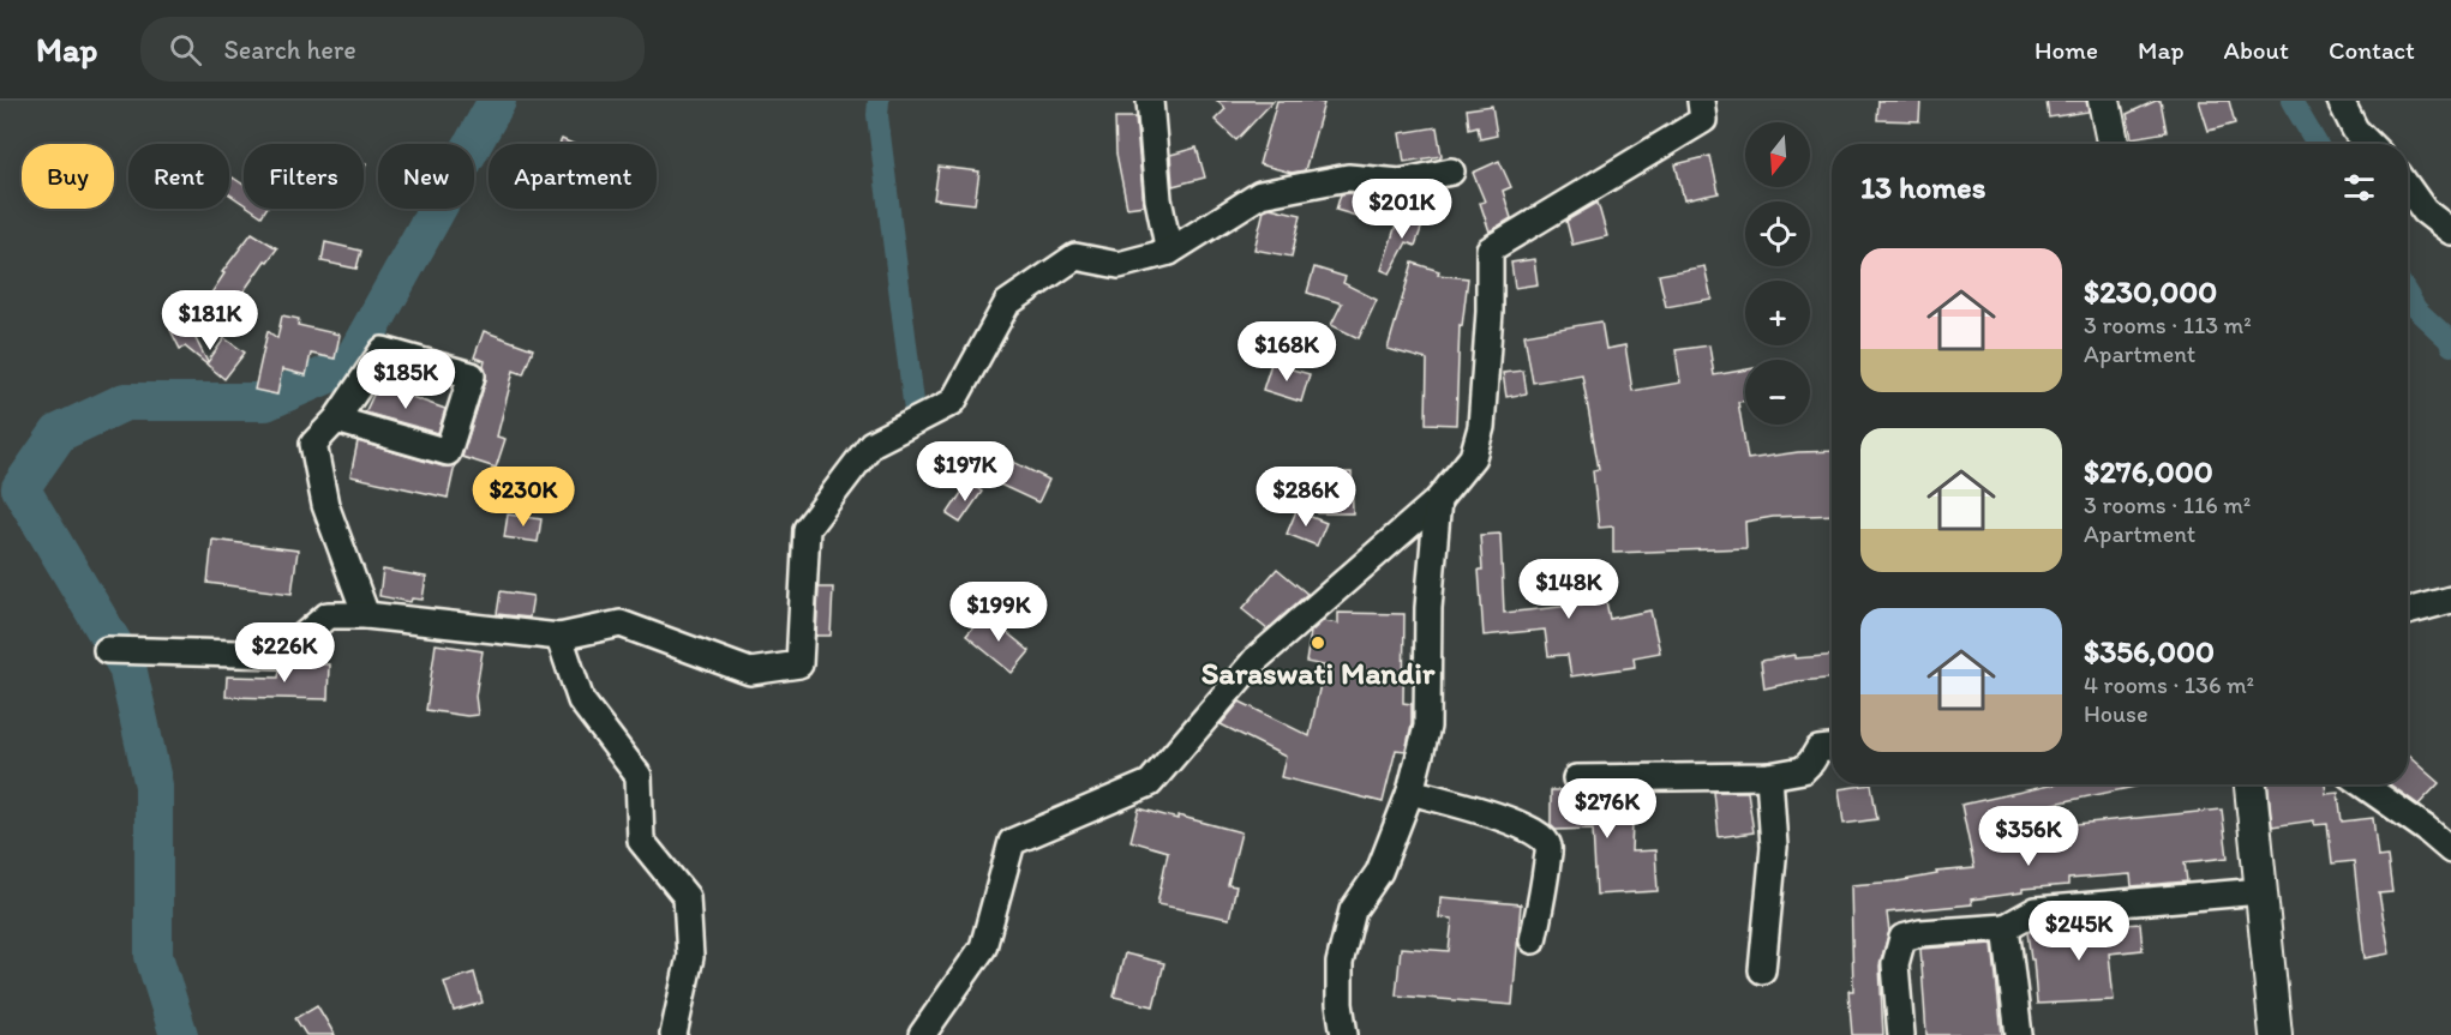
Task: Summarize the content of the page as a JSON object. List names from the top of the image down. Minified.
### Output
{"places":["Saraswati Mandir"],"north":"bottom","page":{"header":"Map","search":"Search here","nav":["Home","Map","About","Contact"],"map_buttons":["+","−"],"chip":["Buy","Rent","Filters","New","Apartment"],"heading":"13 homes","price":["$201K","$181K","$168K","$185K","$197K","$230K","$286K","$148K","$199K","$226K","$276K","$356K","$245K"],"list":[{"name":"$230,000","note":"3 rooms · 113 m² · Apartment"},{"name":"$276,000","note":"3 rooms · 116 m² · Apartment"},{"name":"$356,000","note":"4 rooms · 136 m² · House"}]}}
